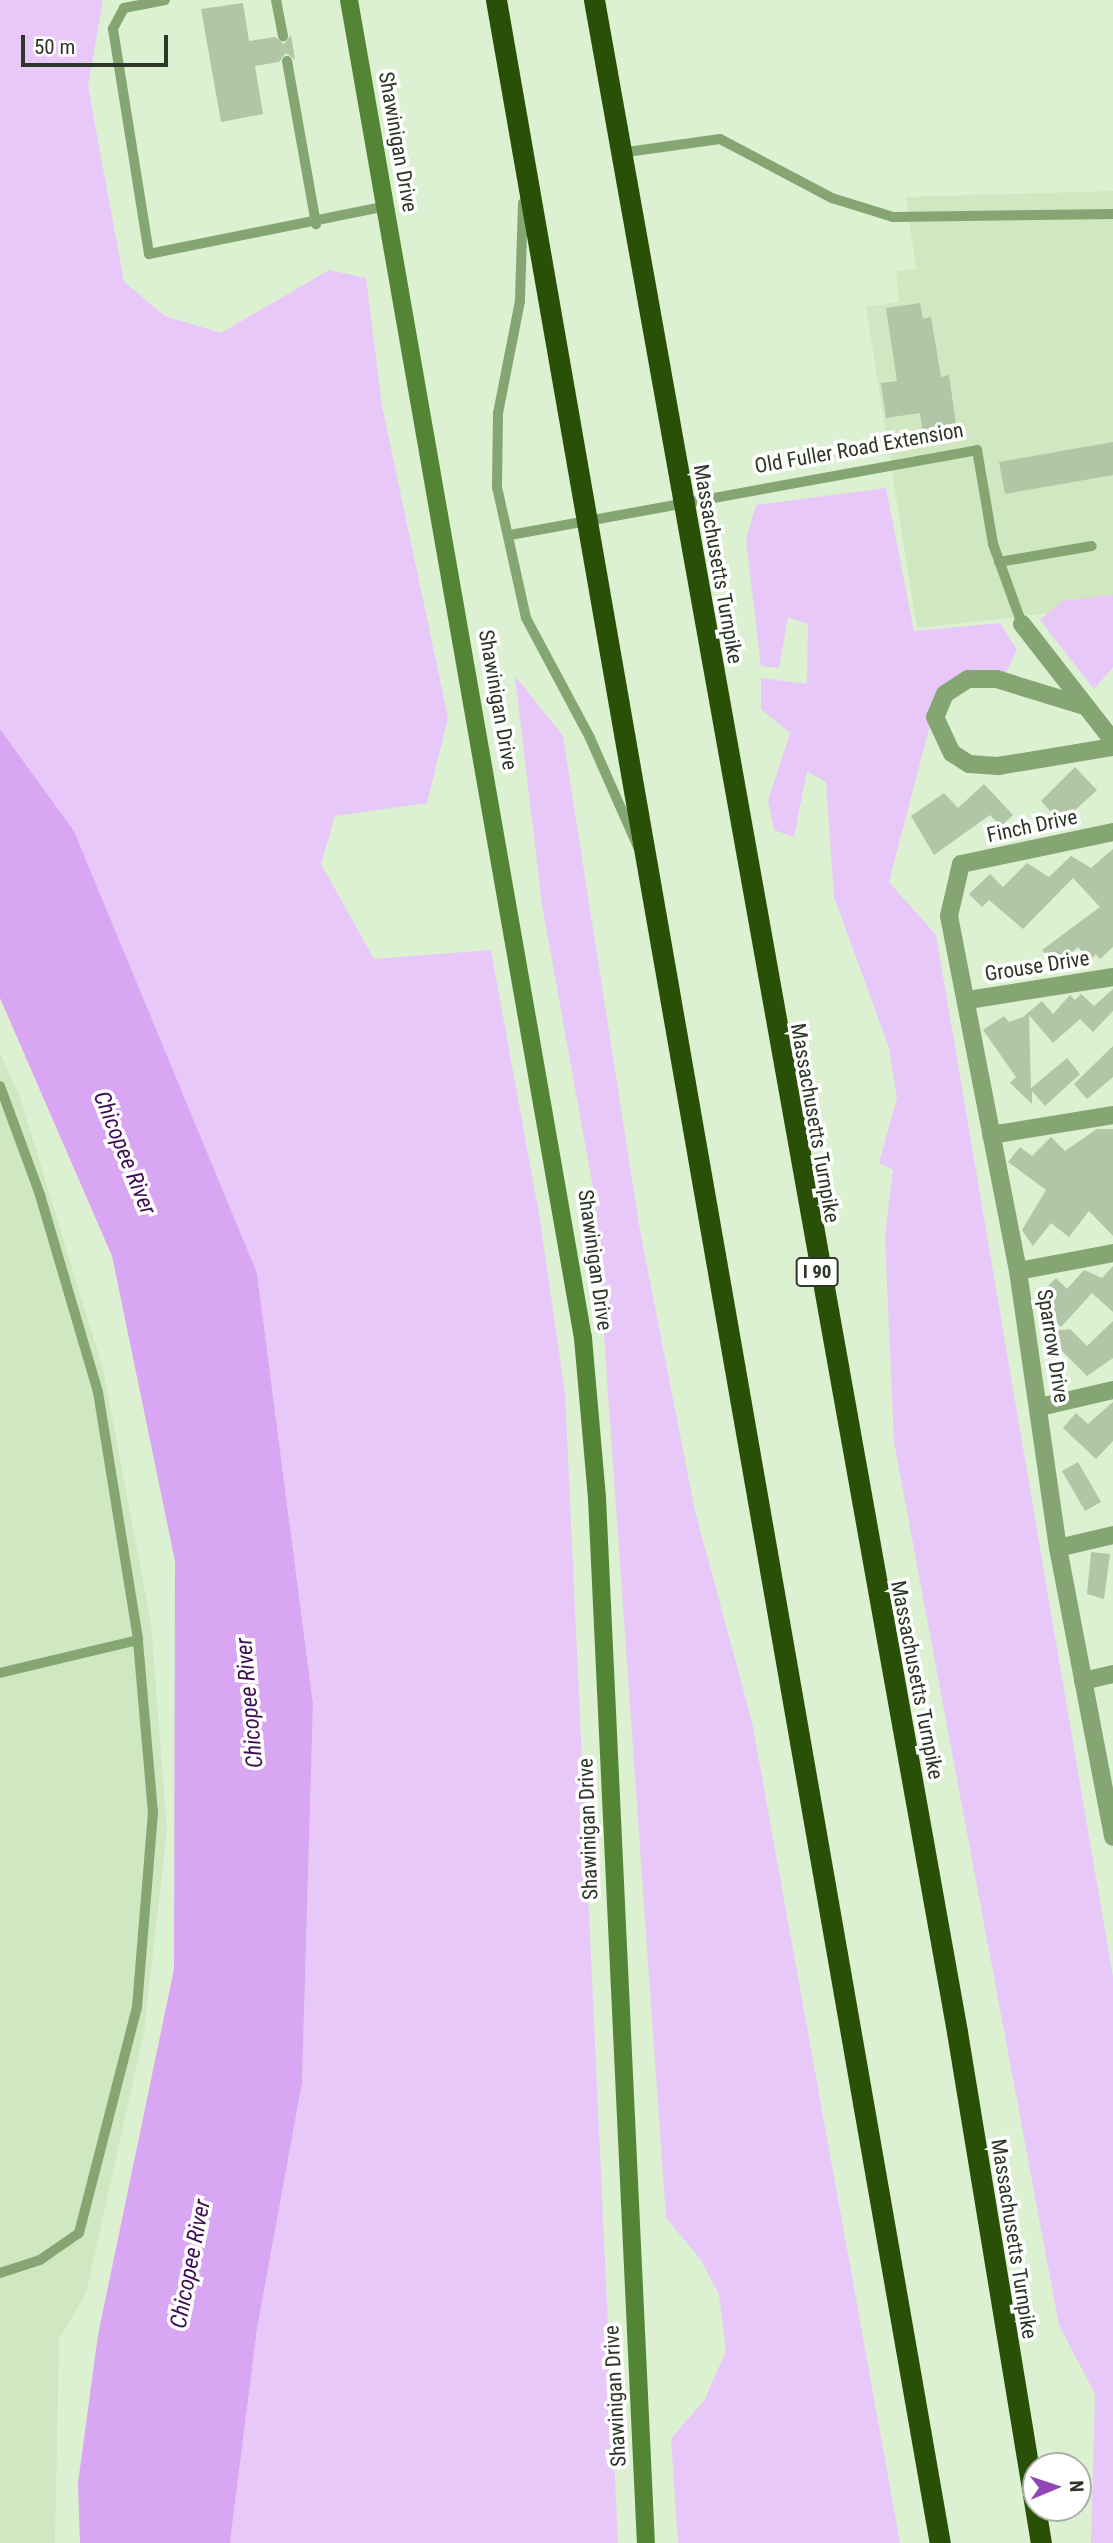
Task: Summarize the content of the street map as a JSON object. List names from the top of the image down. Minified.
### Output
{"streets":{"highway":["Massachusetts Turnpike","I 90"],"main road":["Shawinigan Drive"],"street":["Old Fuller Road Extension","Finch Drive","Grouse Drive","Sparrow Drive"]},"crossings":[["Old Fuller Road Extension","Massachusetts Turnpike"],["Finch Drive","Sparrow Drive"],["Grouse Drive","Sparrow Drive"]],"water":["Chicopee River"],"scale_bar":"50 m","north":"right"}
